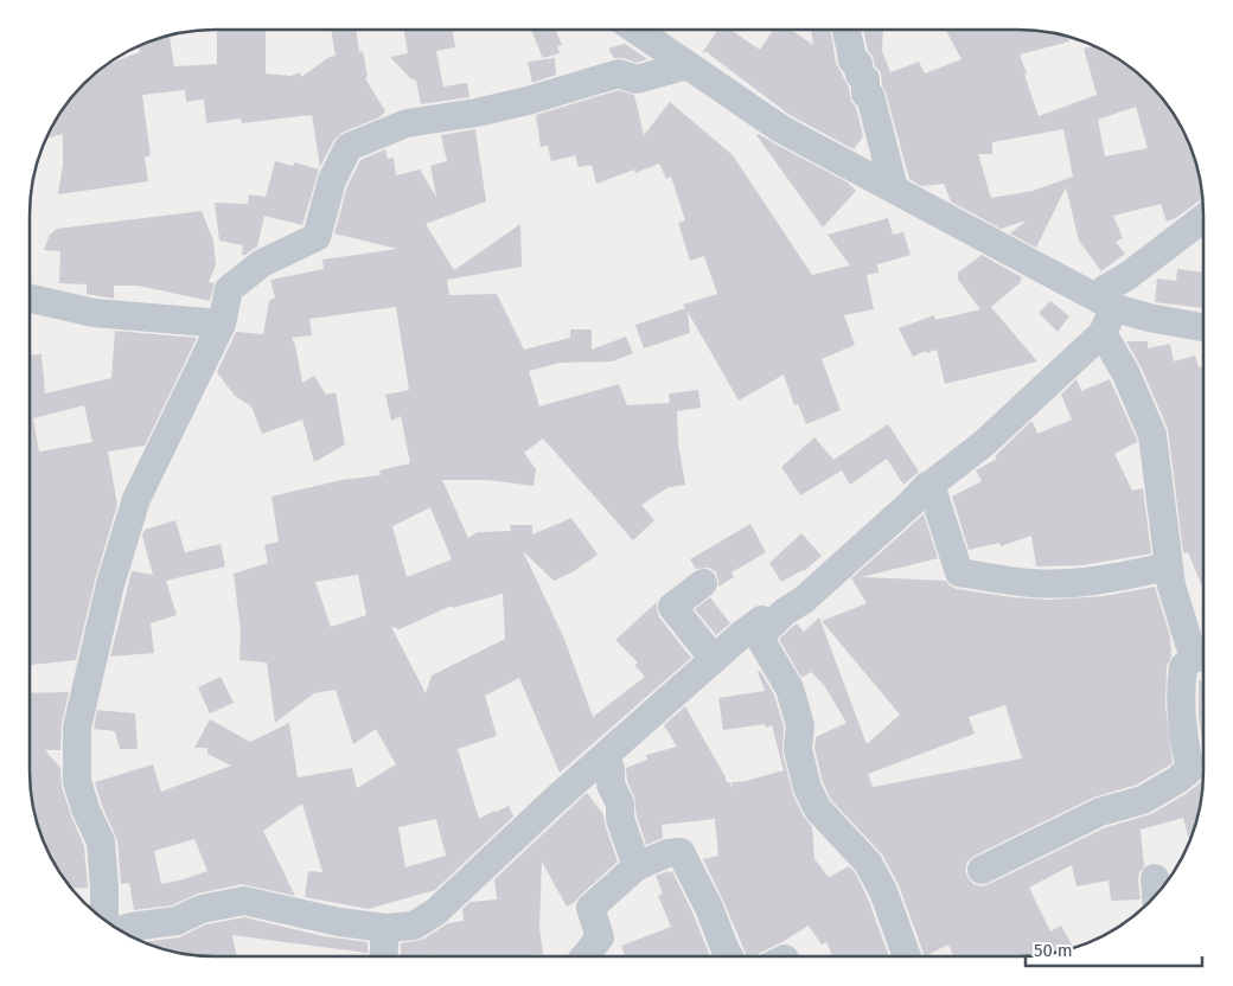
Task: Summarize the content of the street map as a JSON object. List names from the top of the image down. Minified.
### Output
{"scale_bar":"50 m"}
